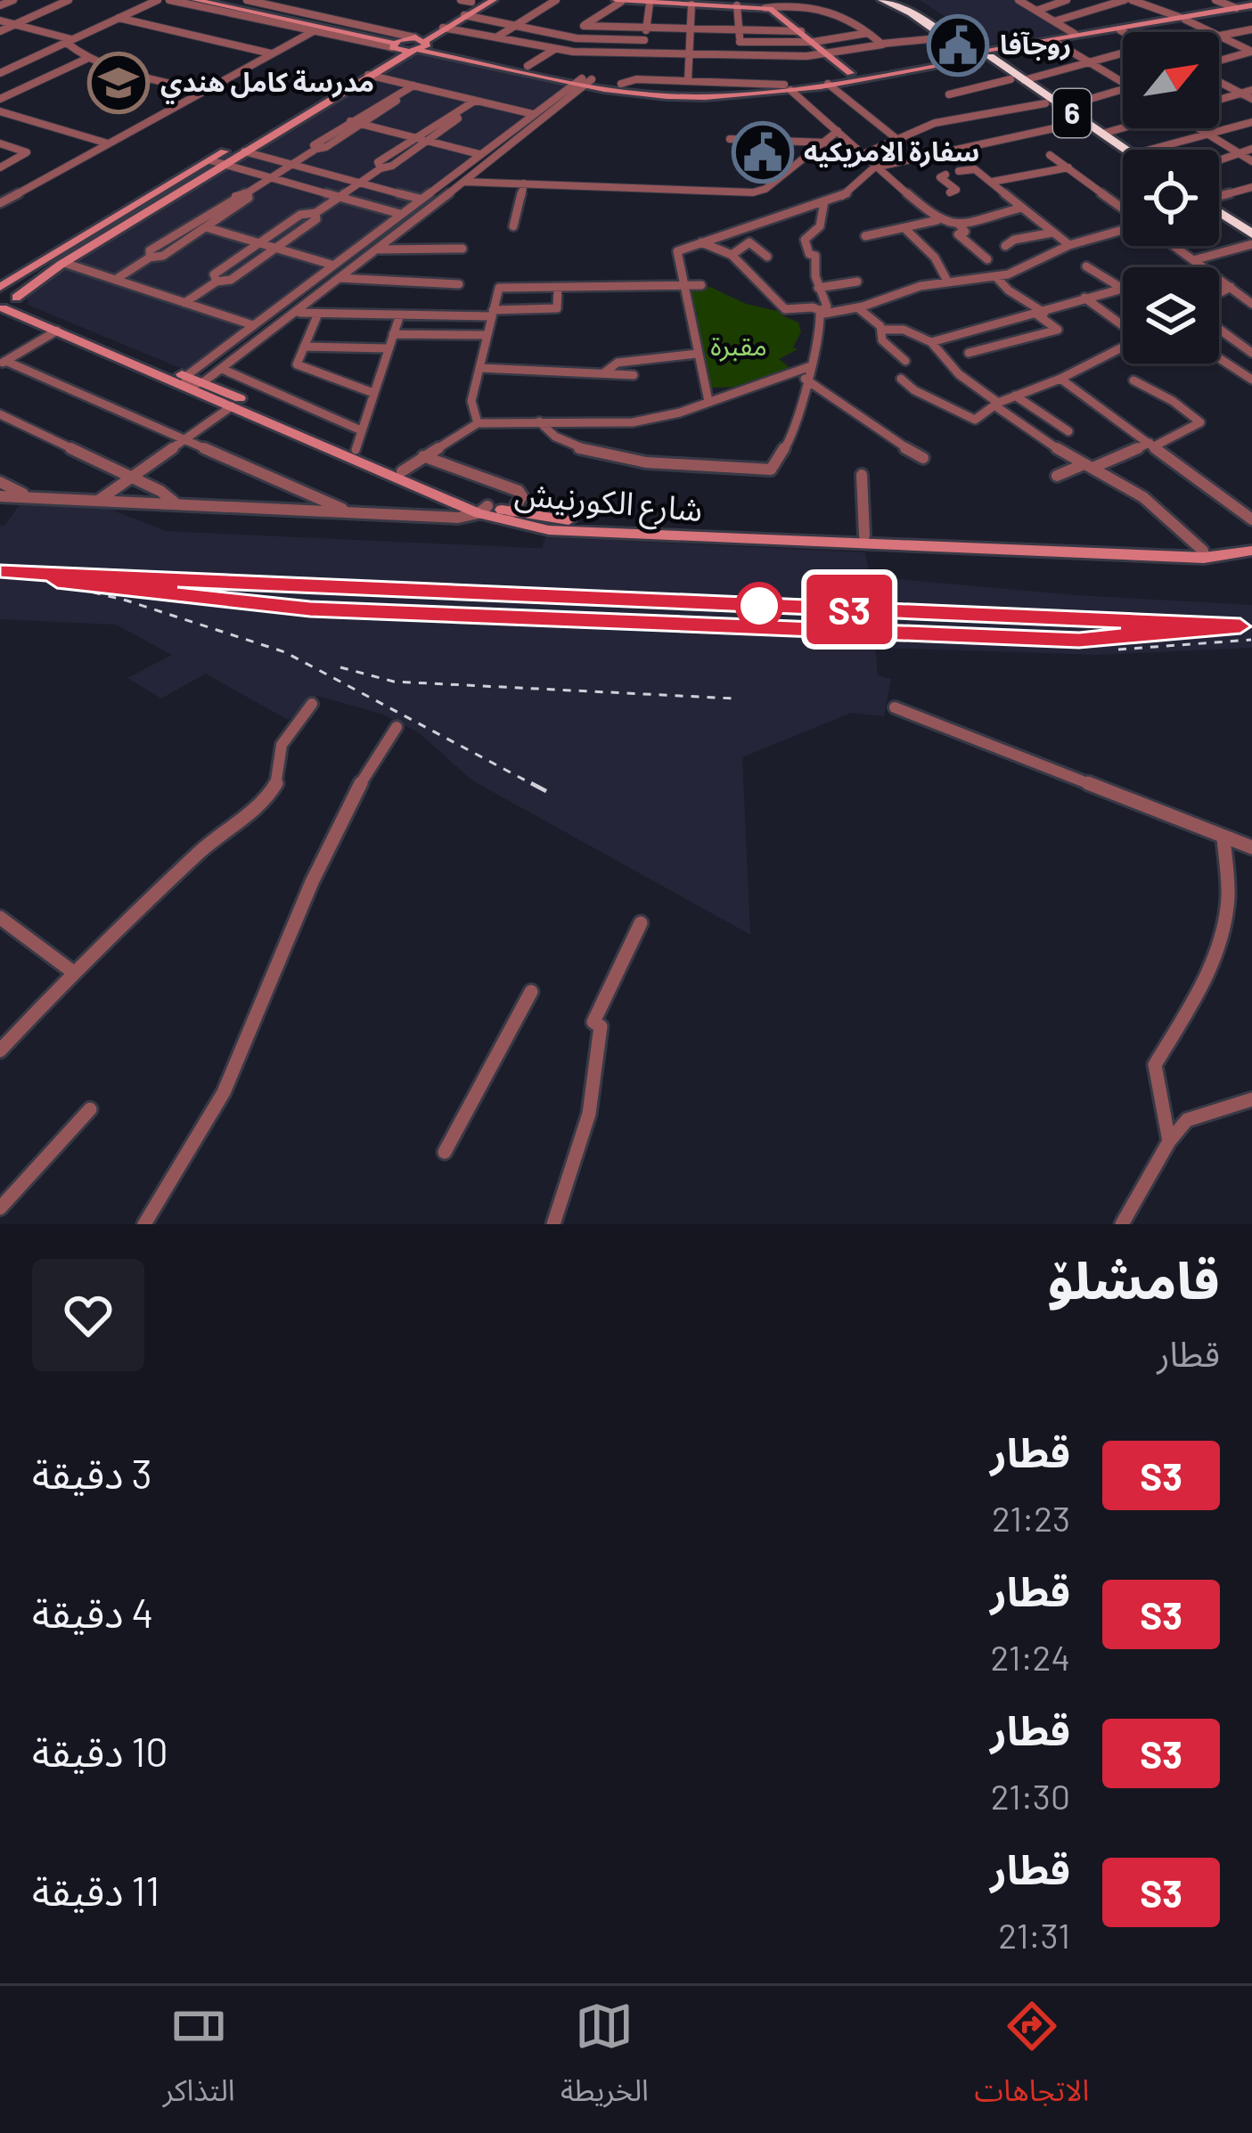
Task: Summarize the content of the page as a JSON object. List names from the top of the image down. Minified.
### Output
{"streets":{"highway":["6"],"main road":["شارع الكورنيش"]},"parks":["مقبرة"],"places":{"public building":["روجآفا","سفارة الامريكيه"],"school or university":["مدرسة كامل هندي"]},"north":"top right","page":{"on_map":"S3","heading":["قامشلۆ","قطار"],"list":[{"mark":"S3","name":"قطار","note":"21:23","value":"3 دقيقة"},{"mark":"S3","name":"قطار","note":"21:24","value":"4 دقيقة"},{"mark":"S3","name":"قطار","note":"21:30","value":"10 دقيقة"},{"mark":"S3","name":"قطار","note":"21:31","value":"11 دقيقة"}],"tabs":["الاتجاهات","الخريطة","التذاكر"]}}
